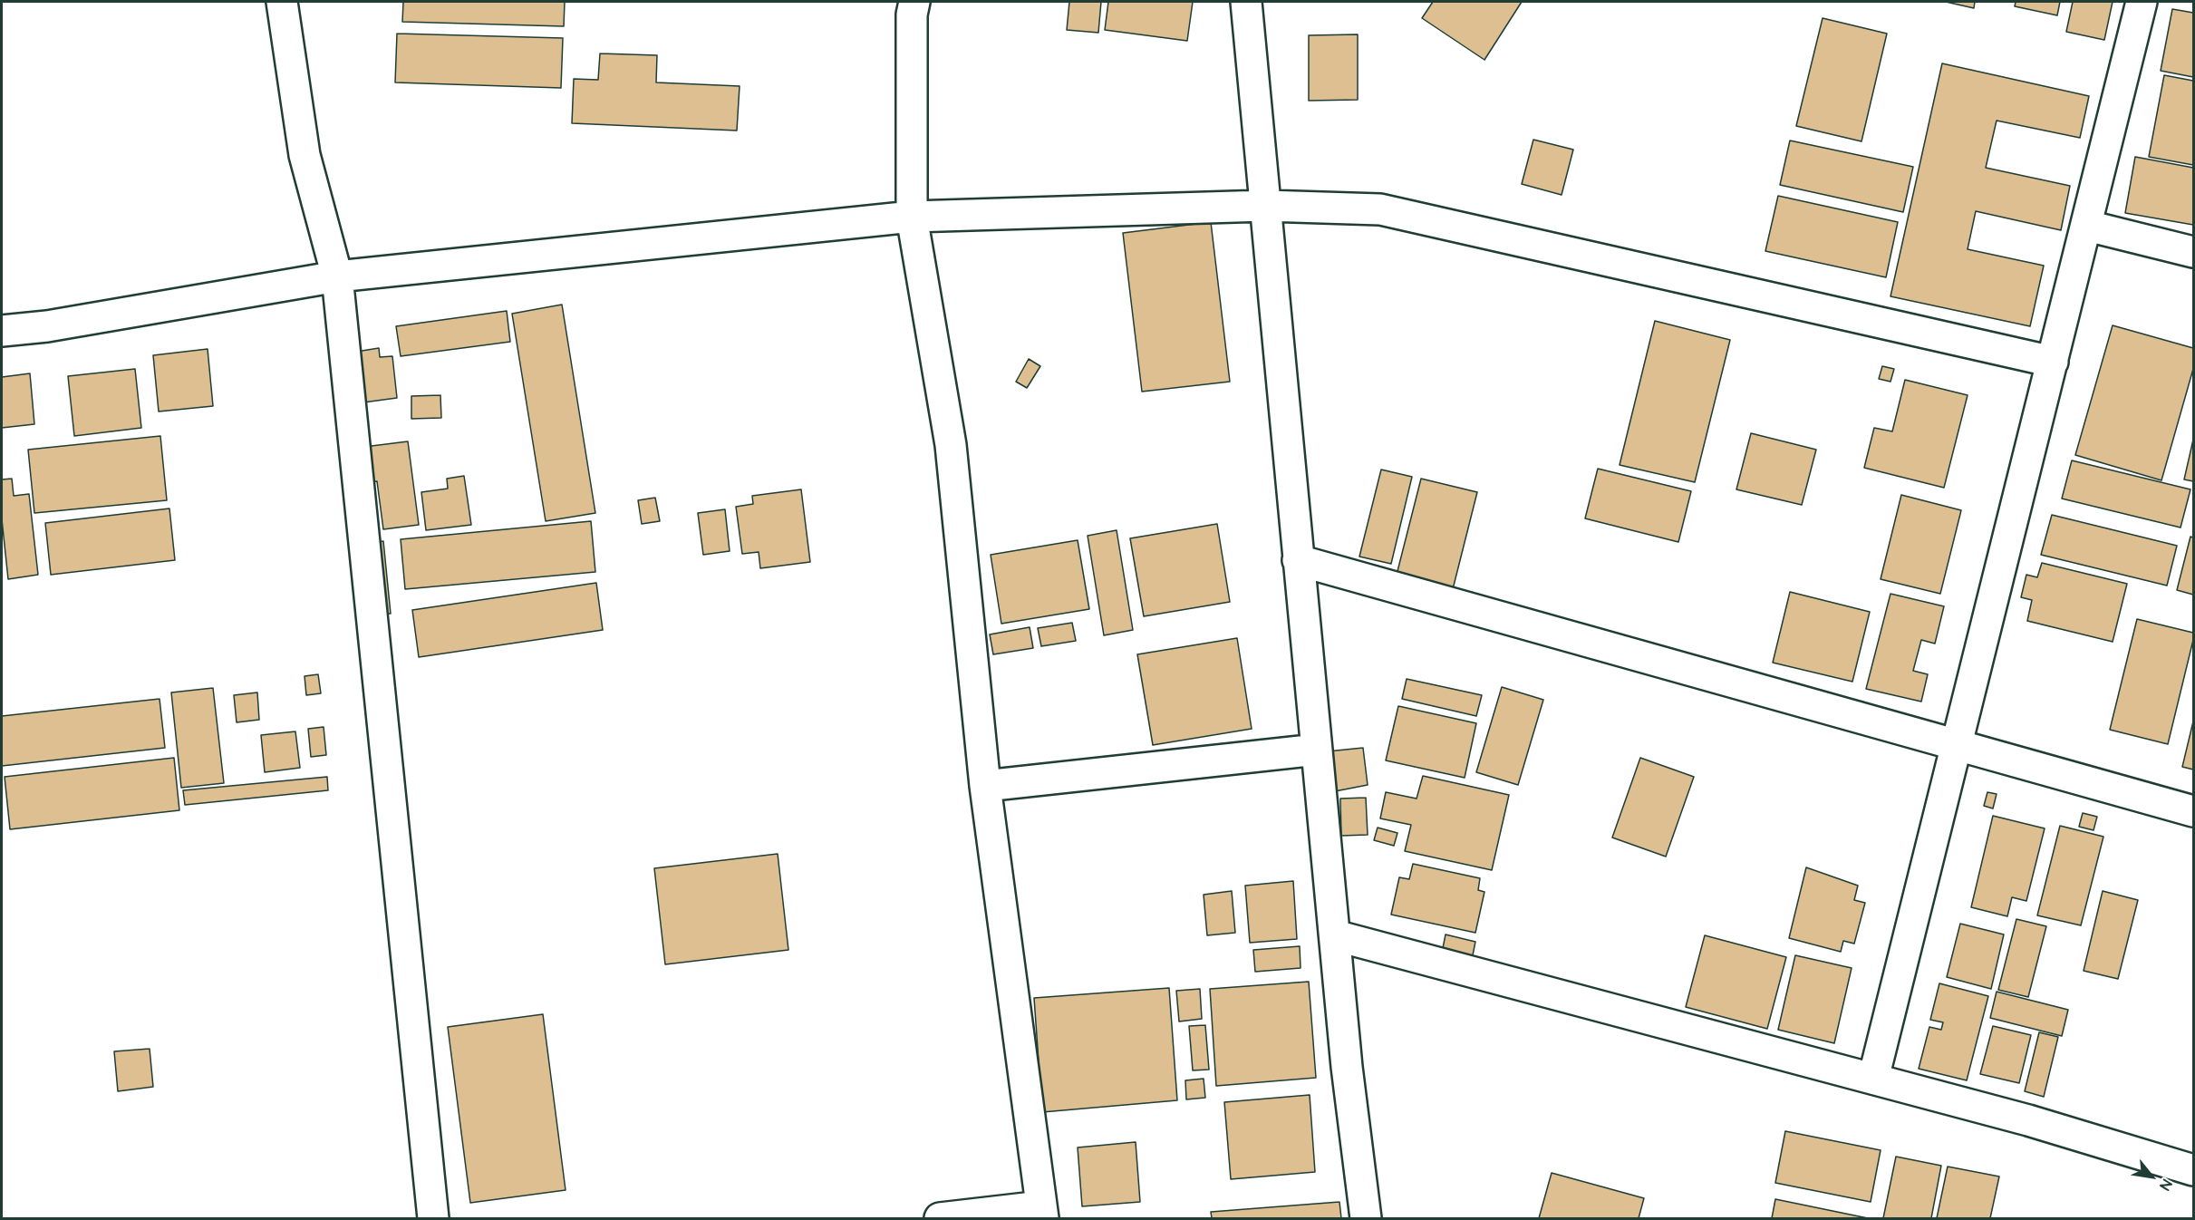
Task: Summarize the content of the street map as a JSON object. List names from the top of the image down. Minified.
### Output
{"north":"bottom right"}
